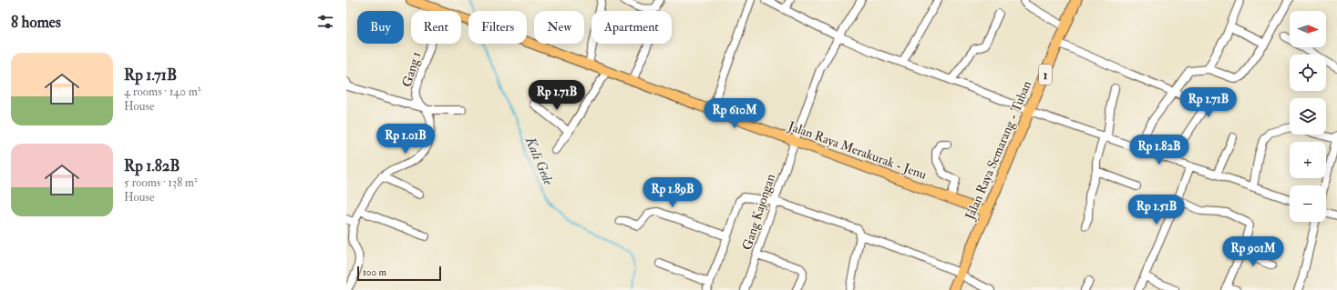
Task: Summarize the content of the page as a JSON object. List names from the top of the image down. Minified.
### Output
{"streets":{"highway":["1","Jalan Raya Semarang - Tuban"],"main road":["Jalan Raya Merakurak - Jenu"],"street":["Gang 1","Gang Kajongan"]},"crossings":[["Jalan Raya Merakurak - Jenu","Jalan Raya Semarang - Tuban"],["Jalan Raya Merakurak - Jenu","Gang Kajongan"]],"water":["Kali Gede"],"scale_bar":"100 m","north":"right","page":{"heading":"8 homes","map_buttons":["+","−"],"chip":["Buy","Rent","Filters","New","Apartment"],"list":[{"name":"Rp 1.71B","note":"4 rooms · 140 m² · House"},{"name":"Rp 1.82B","note":"5 rooms · 138 m² · House"}],"price":["Rp 1.71B","Rp 1.71B","Rp 610M","Rp 1.01B","Rp 1.82B","Rp 1.89B","Rp 1.51B","Rp 901M"],"scale":"100 m"}}
